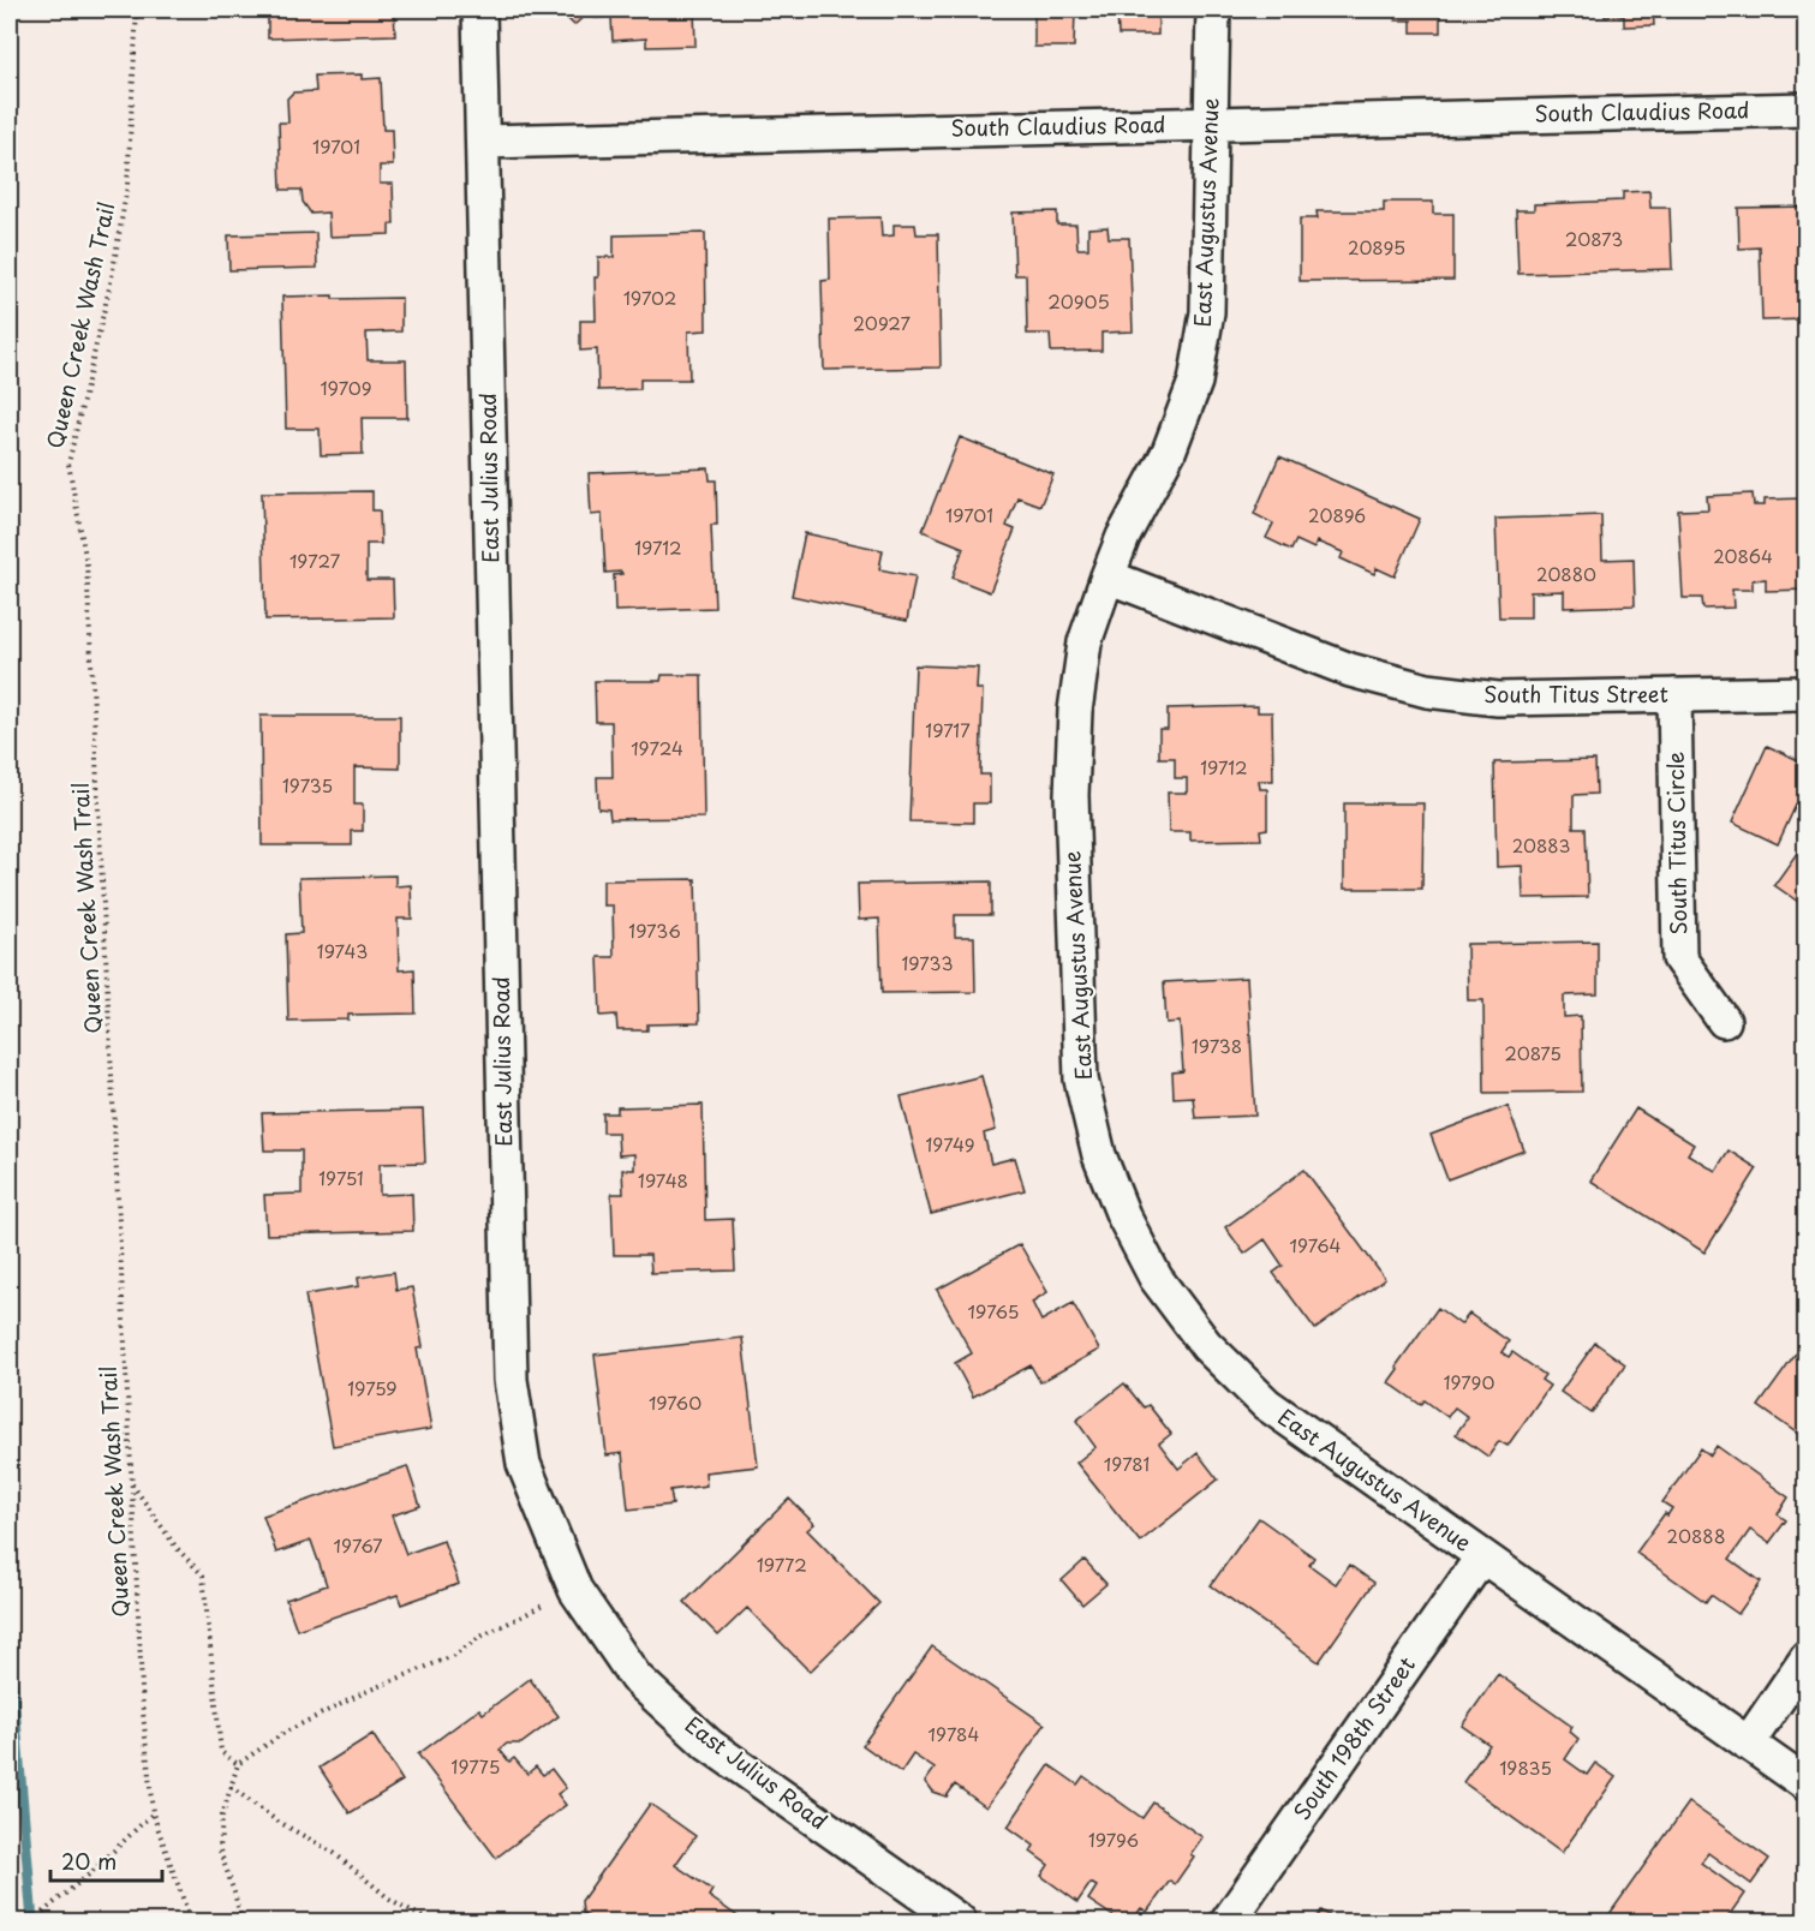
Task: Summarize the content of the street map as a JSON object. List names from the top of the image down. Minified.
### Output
{"streets":{"street":["South Claudius Road","East Augustus Avenue","East Julius Road","South Titus Street","South Titus Circle","South 198th Street"],"path":["Queen Creek Wash Trail"]},"crossings":[["South Claudius Road","East Augustus Avenue"],["South Claudius Road","East Julius Road"],["East Augustus Avenue","South Titus Street"],["East Augustus Avenue","South 198th Street"],["South Titus Street","South Titus Circle"]],"house_numbers":["19701","20873","20895","19702","20905","20927","19709","19701","20896","19712","20864","19727","20880","19717","19724","19712","19735","20883","19736","19743","19733","19738","20875","19749","19751","19748","19764","19765","19790","19759","19760","19781","20888","19767","19772","19784","19775","19835","19796"],"scale_bar":"20 m"}
